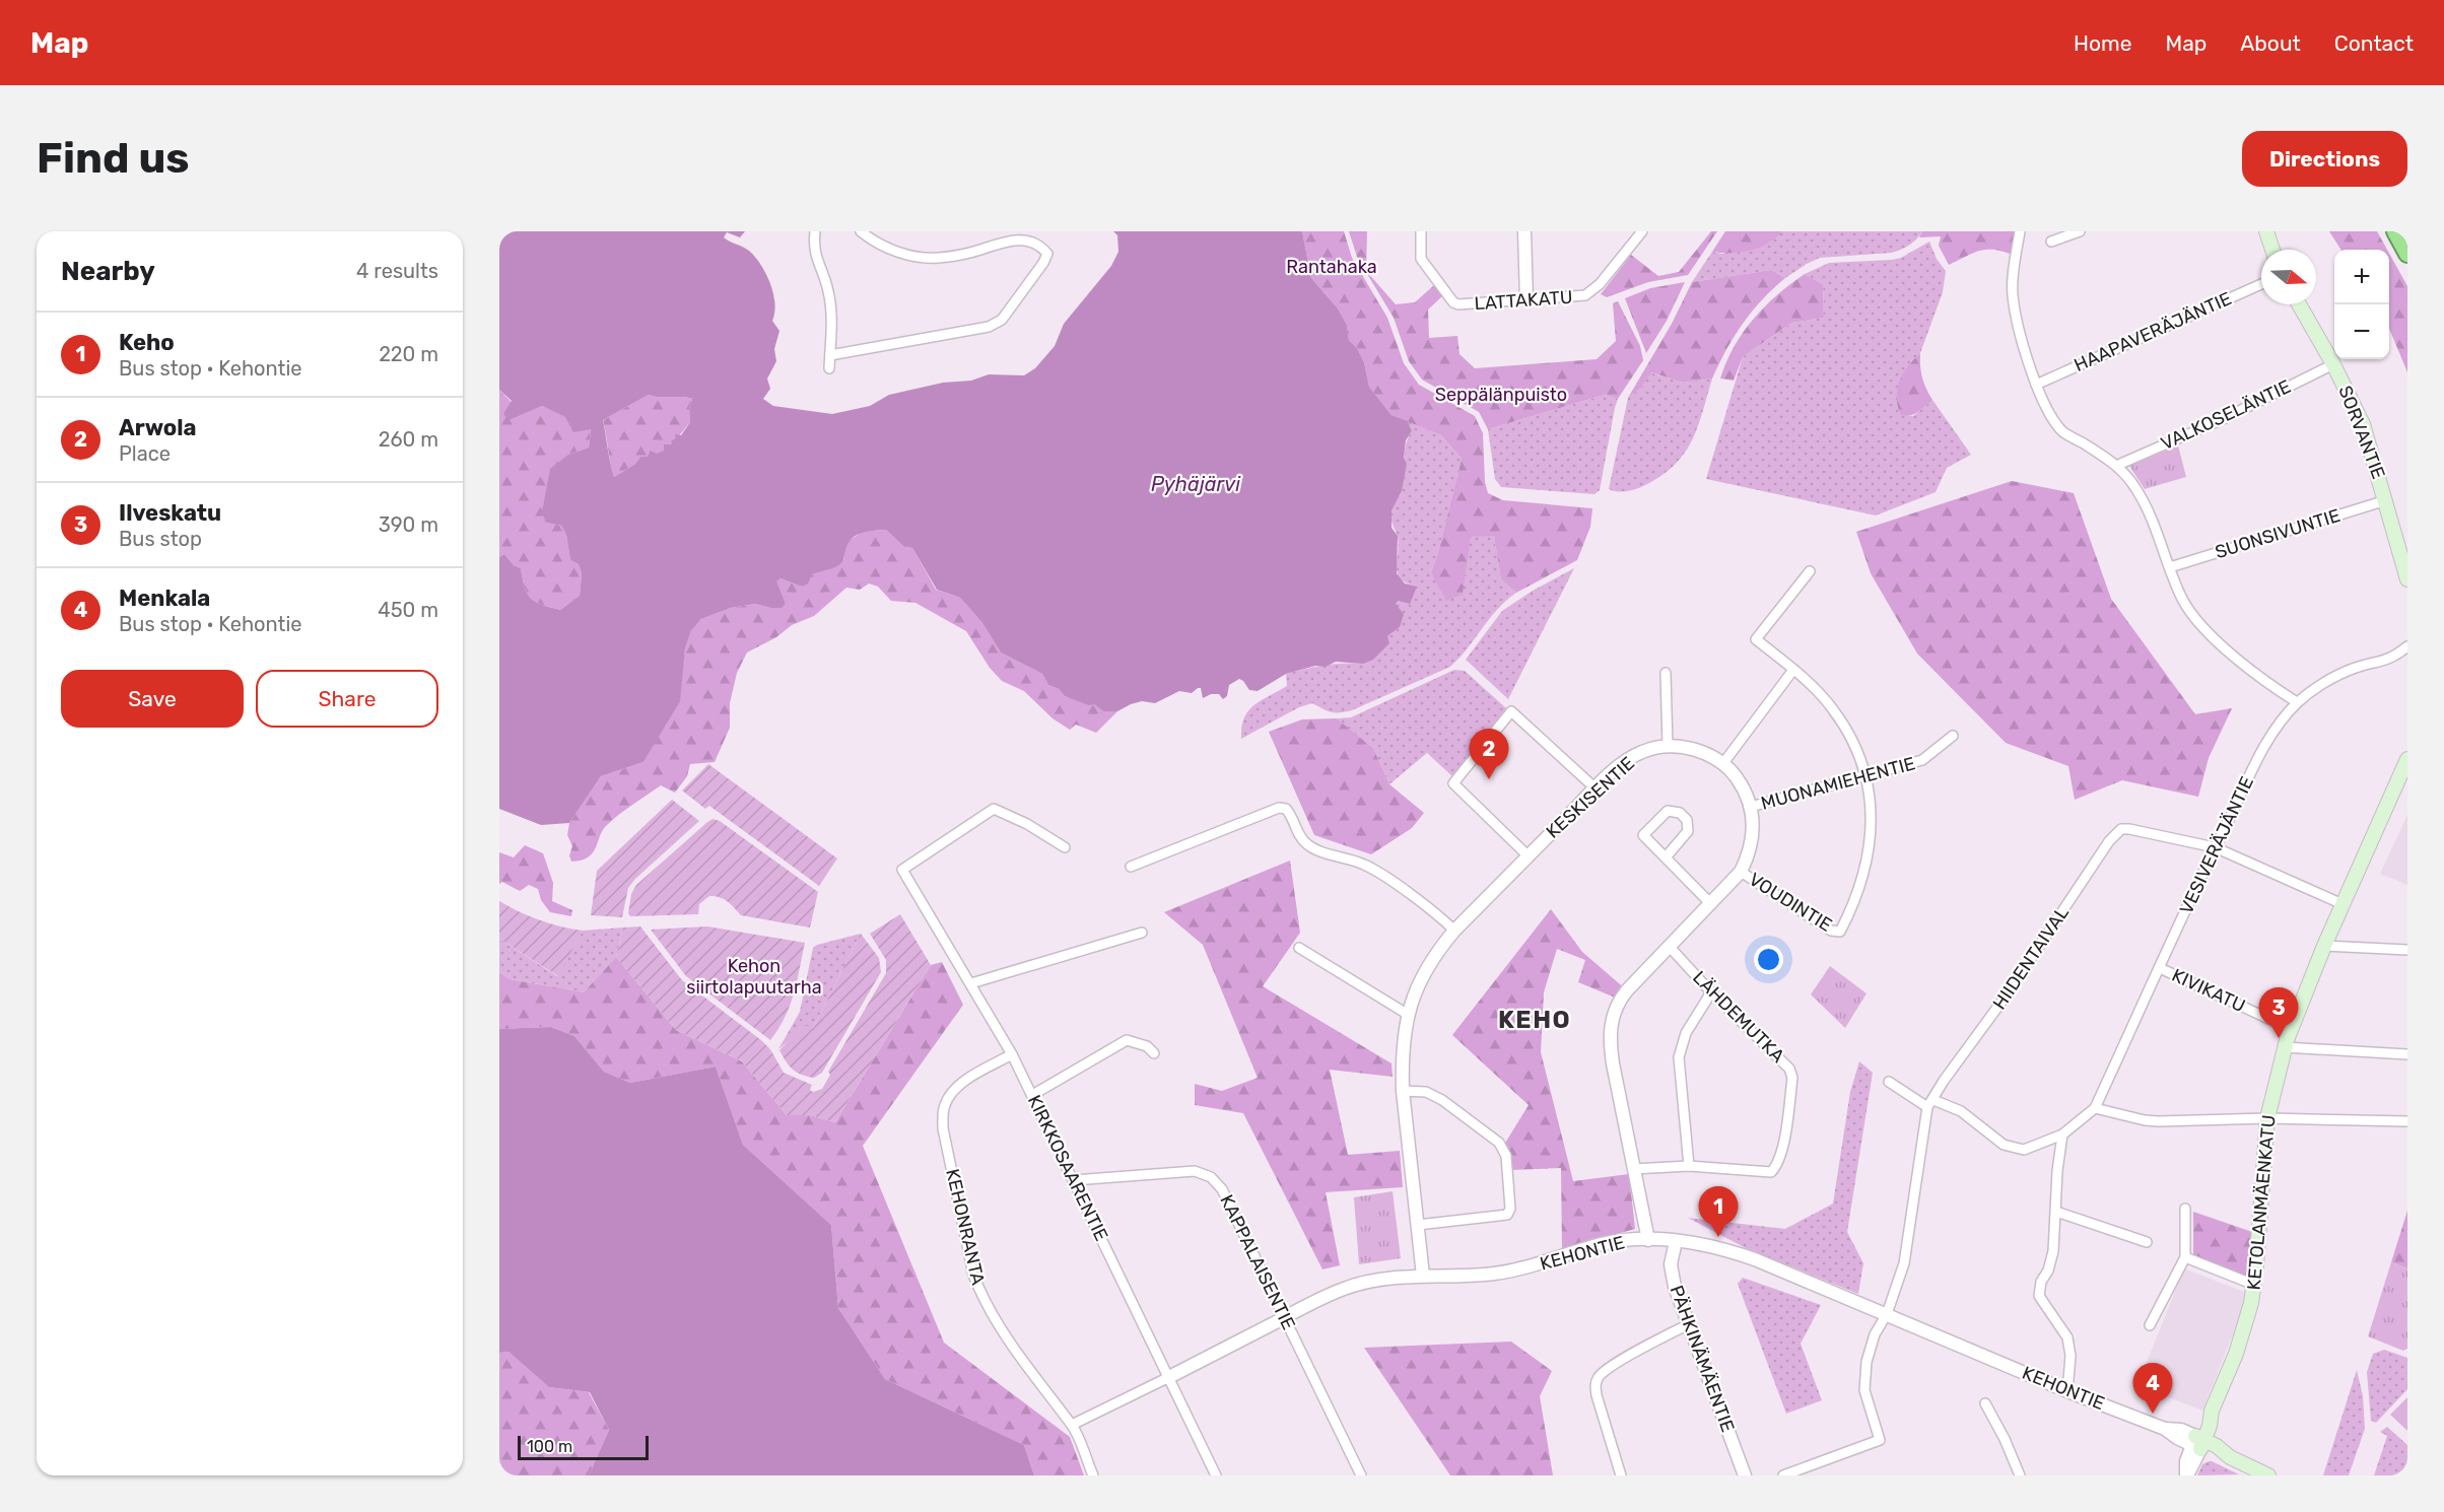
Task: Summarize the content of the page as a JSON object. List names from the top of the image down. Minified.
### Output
{"streets":{"main road":["SORVANTIE","KETOLANMÄENKATU","KEHONTIE"],"street":["LATTAKATU","HAAPAVERÄJÄNTIE","VALKOSELÄNTIE","SUONSIVUNTIE","MUONAMIEHENTIE","KESKISENTIE","VESIVERÄJÄNTIE","VOUDINTIE","HIIDENTAIVAL","KIVIKATU","LÄHDEMUTKA","KIRKKOSAARENTIE","KEHONRANTA","KAPPALAISENTIE","PÄHKINÄMÄENTIE"]},"crossings":[["VALKOSELÄNTIE","SORVANTIE"],["SORVANTIE","SUONSIVUNTIE"],["MUONAMIEHENTIE","VOUDINTIE"],["KESKISENTIE","KEHONTIE"],["VESIVERÄJÄNTIE","HIIDENTAIVAL"],["VESIVERÄJÄNTIE","KIVIKATU"],["HIIDENTAIVAL","KETOLANMÄENKATU"],["HIIDENTAIVAL","KEHONTIE"],["KIVIKATU","KETOLANMÄENKATU"],["KIRKKOSAARENTIE","KEHONRANTA"],["KIRKKOSAARENTIE","KEHONTIE"],["KIRKKOSAARENTIE","KAPPALAISENTIE"],["KETOLANMÄENKATU","KEHONTIE"],["KEHONRANTA","KEHONTIE"],["KEHONTIE","KAPPALAISENTIE"],["KEHONTIE","PÄHKINÄMÄENTIE"]],"districts":["KEHO"],"water":["Pyhäjärvi"],"parks":["Rantahaka","Seppälänpuisto","Kehon siirtolapuutarha"],"scale_bar":"100 m","north":"right","page":{"header":"Map","nav":["Home","Map","About","Contact"],"buttons":["Directions",["Save","Share"]],"title":"Find us","heading":["Nearby","4 results"],"map_buttons":["+","−"],"list":[{"mark":"1","name":"Keho","note":"Bus stop · Kehontie","value":"220 m"},{"mark":"2","name":"Arwola","note":"Place","value":"260 m"},{"mark":"3","name":"Ilveskatu","note":"Bus stop","value":"390 m"},{"mark":"4","name":"Menkala","note":"Bus stop · Kehontie","value":"450 m"}],"pins":["2","3","1","4"],"scale":"100 m"}}
